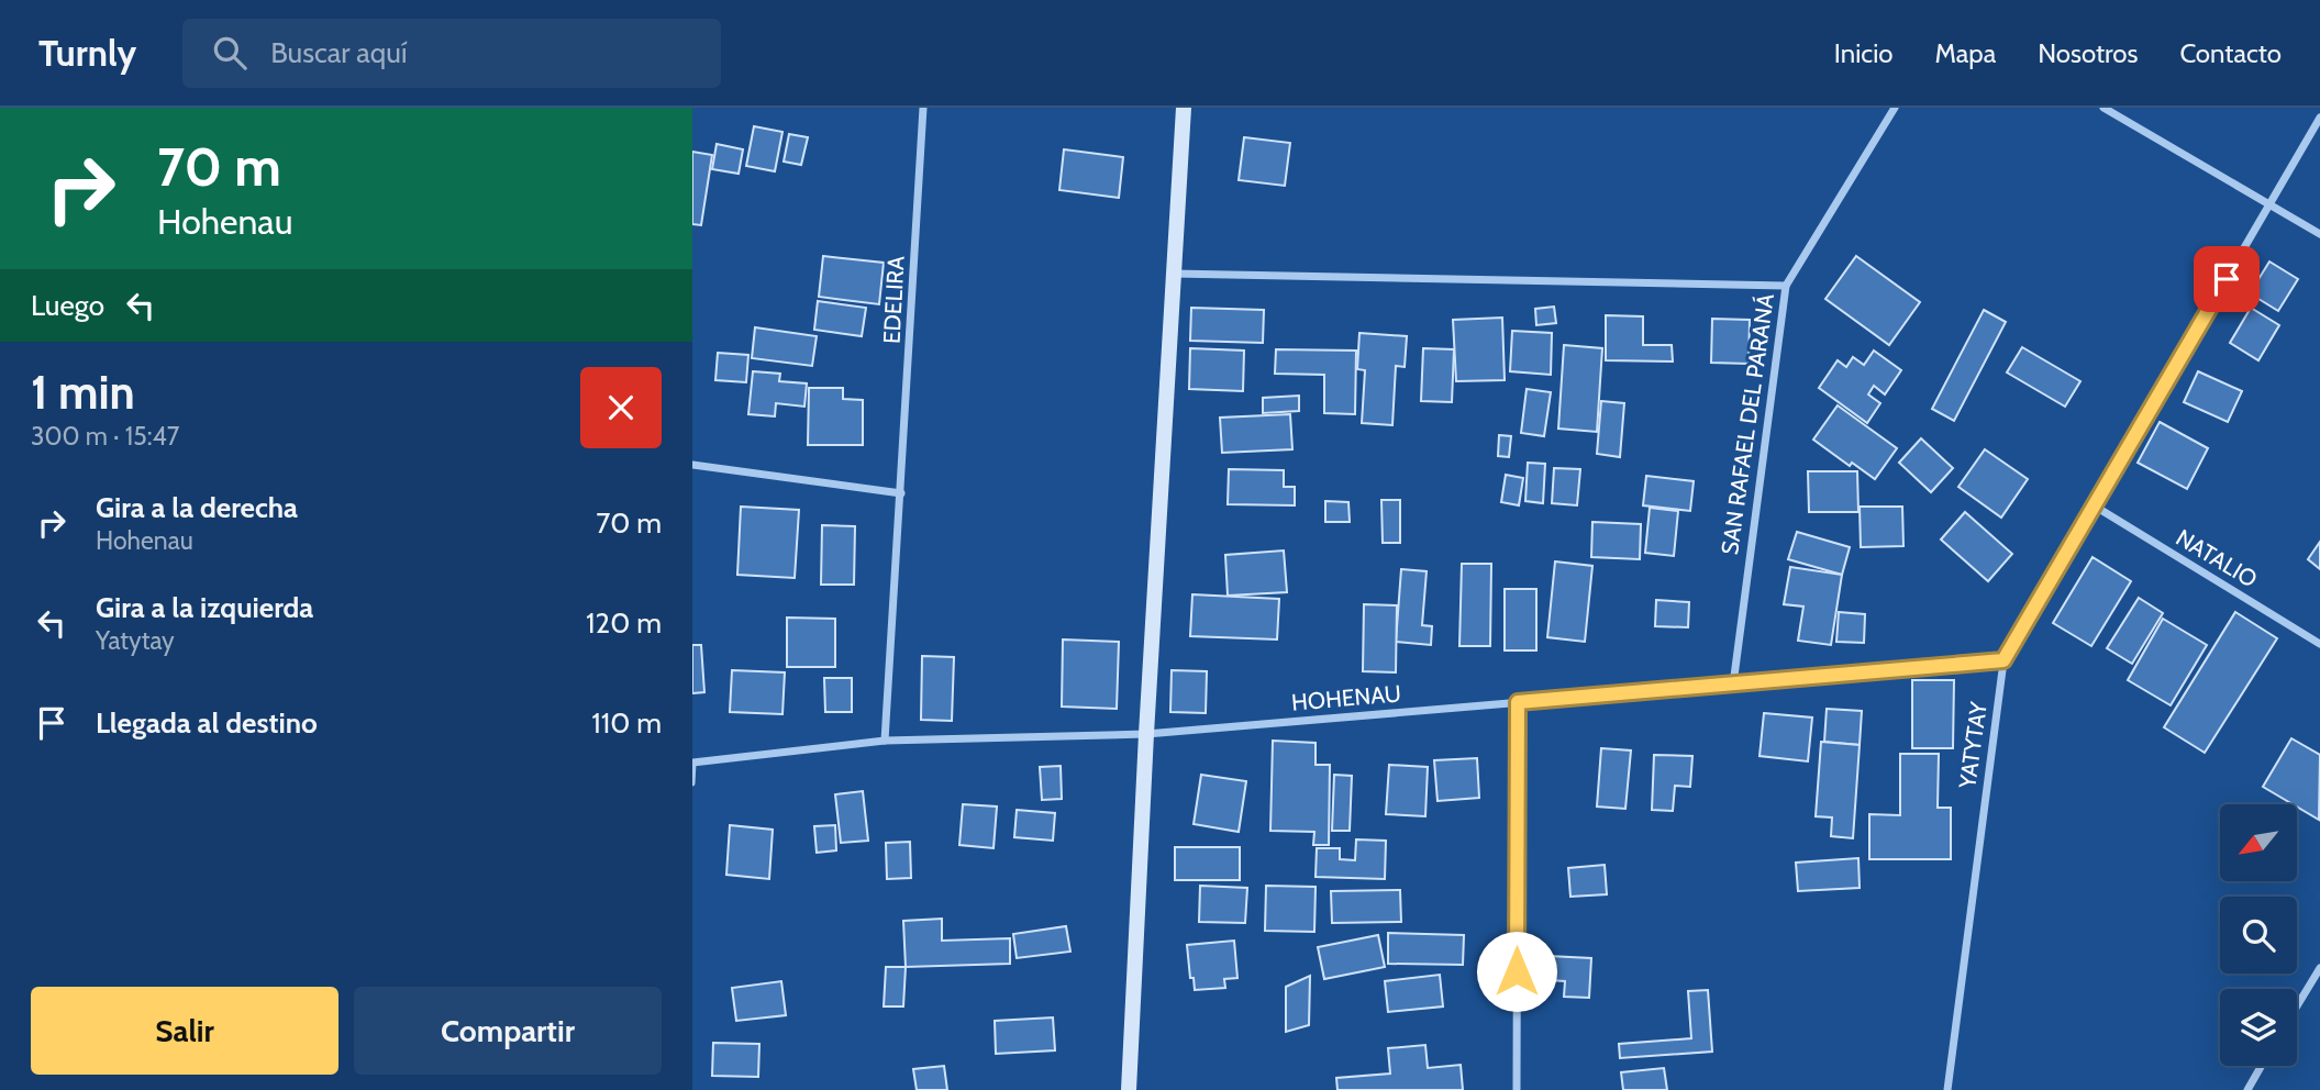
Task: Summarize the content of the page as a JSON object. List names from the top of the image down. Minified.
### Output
{"streets":{"street":["EDELIRA","SAN RAFAEL DEL PARANÁ","NATALIO","HOHENAU","YATYTAY"]},"crossings":[["EDELIRA","HOHENAU"],["SAN RAFAEL DEL PARANÁ","HOHENAU"],["NATALIO","YATYTAY"],["HOHENAU","YATYTAY"]],"north":"bottom left","page":{"header":"Turnly","search":"Buscar aquí","nav":["Inicio","Mapa","Nosotros","Contacto"],"turn":["70 m","Hohenau"],"then":"Luego","heading":["1 min","300 m · 15:47"],"list":[{"name":"Gira a la derecha","note":"Hohenau","value":"70 m"},{"name":"Gira a la izquierda","note":"Yatytay","value":"120 m"},{"name":"Llegada al destino","value":"110 m"}],"buttons":["Salir","Compartir"]}}
